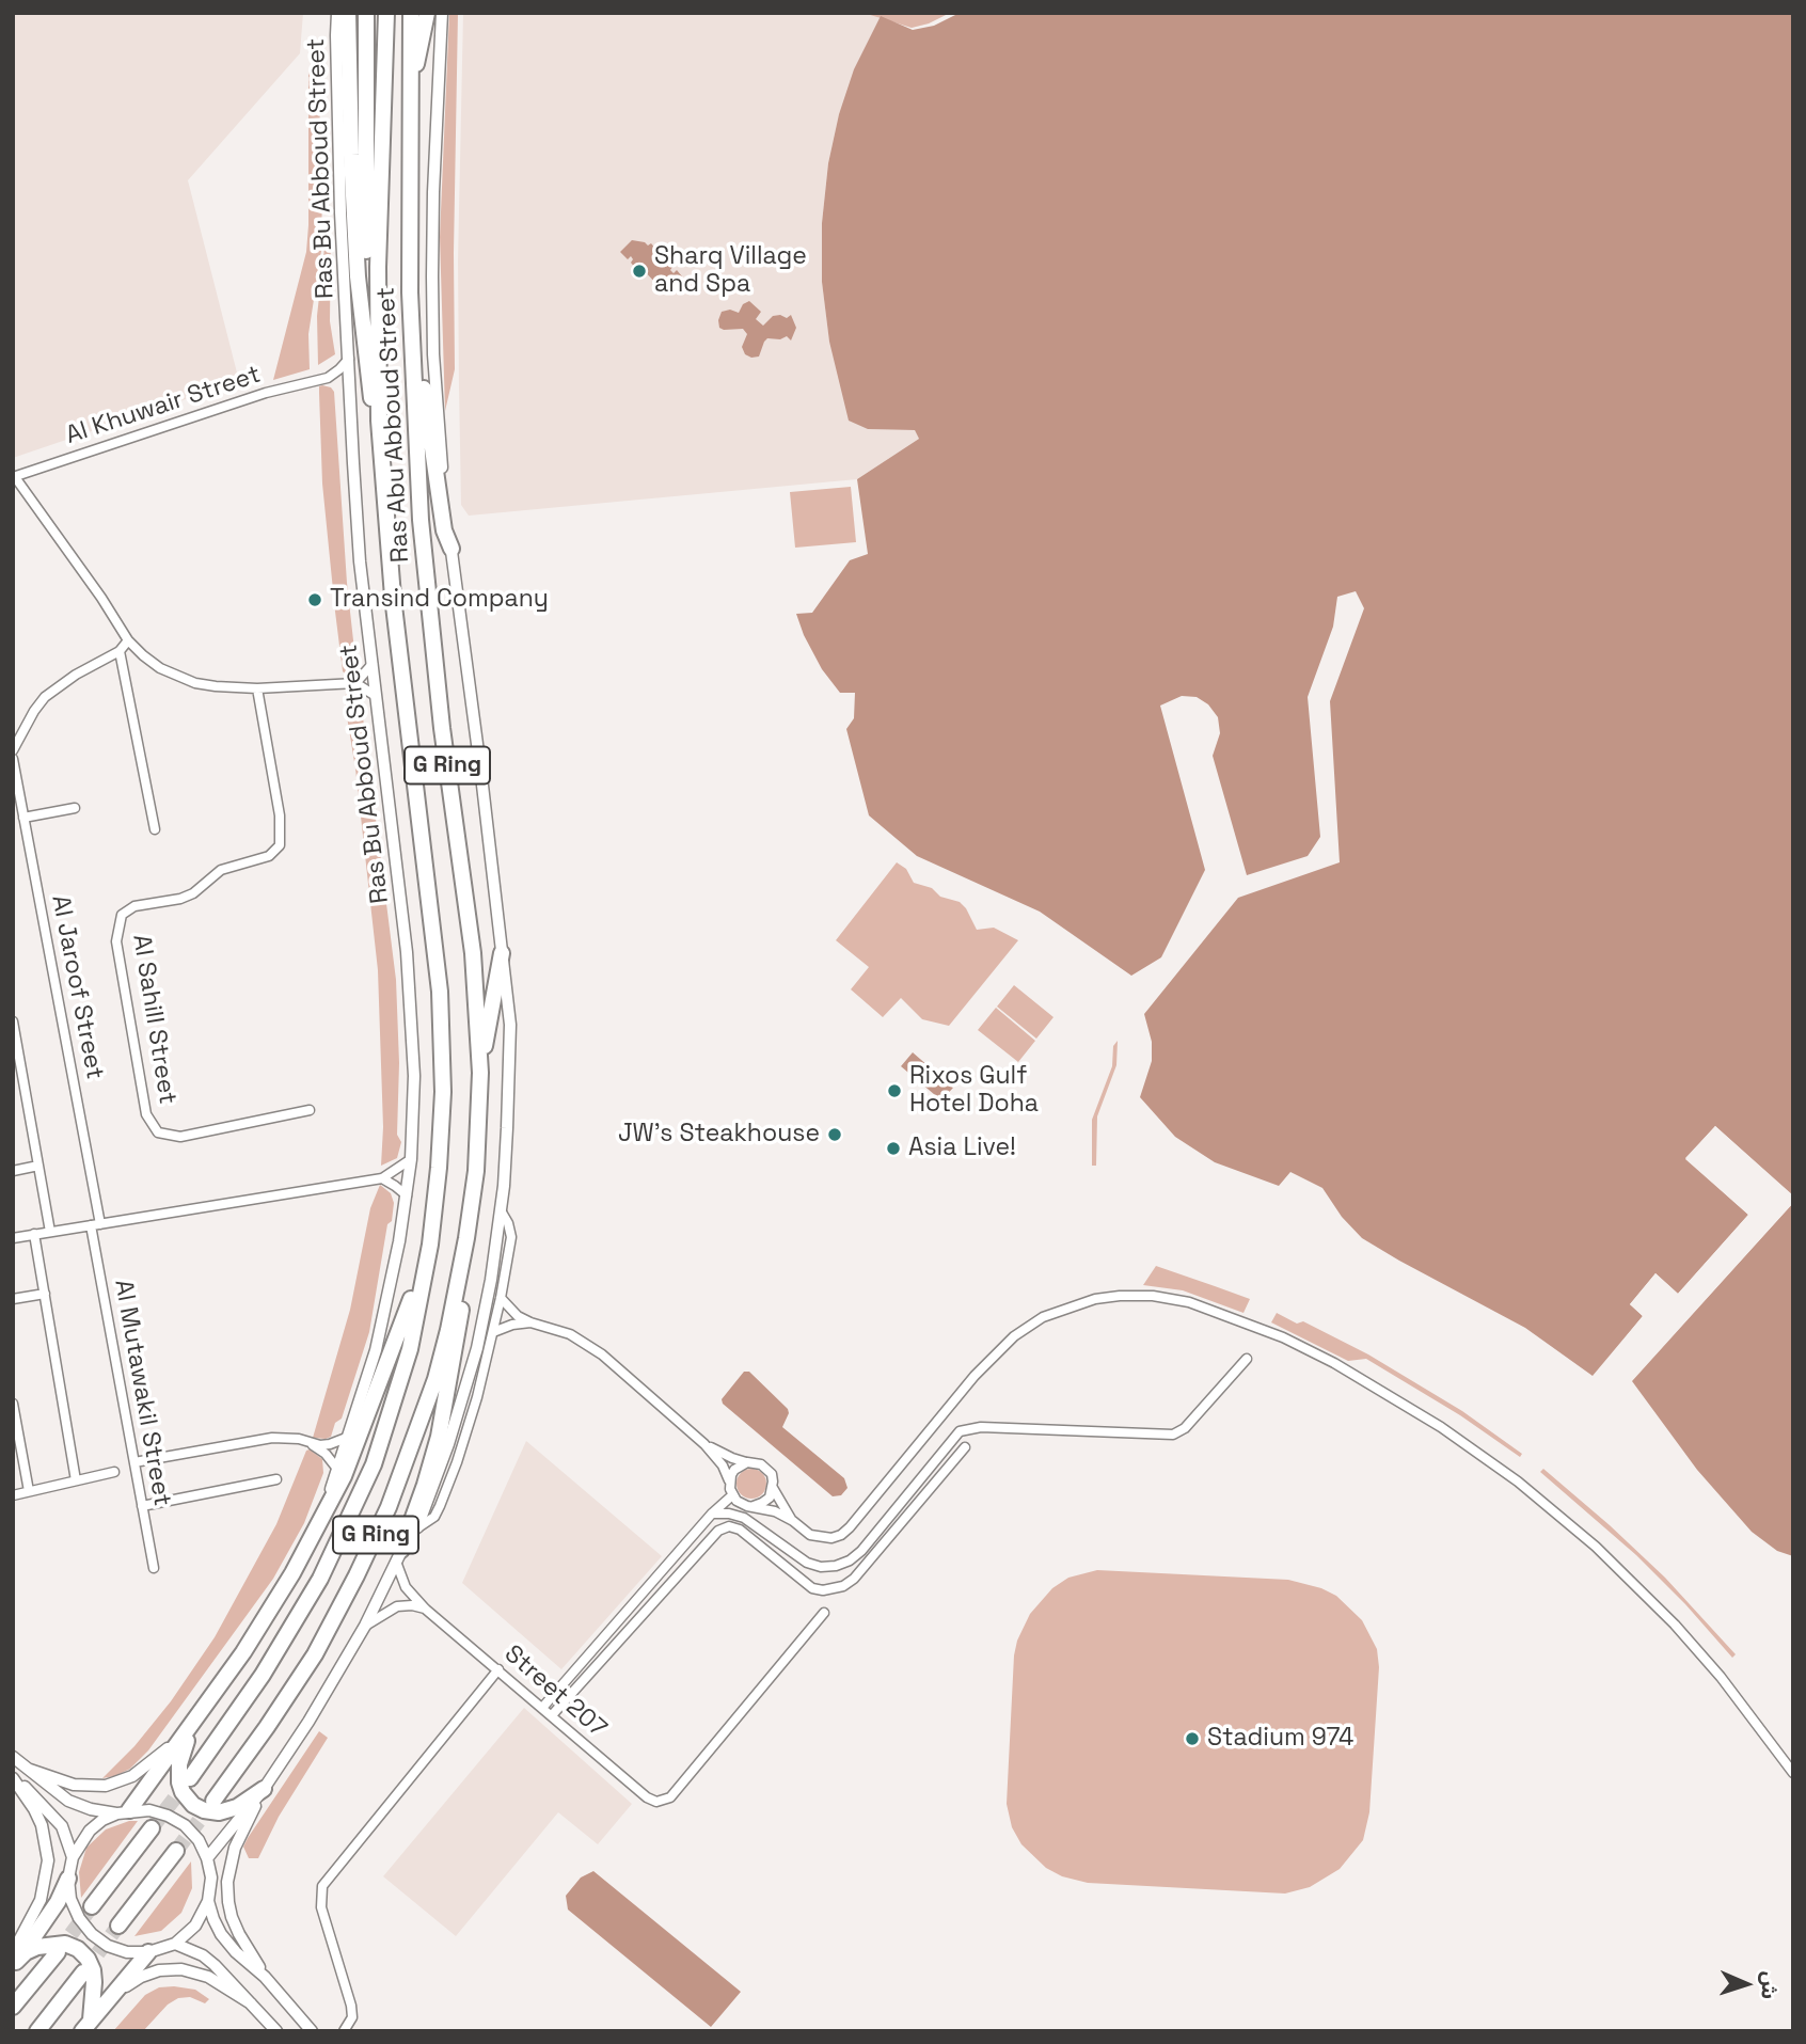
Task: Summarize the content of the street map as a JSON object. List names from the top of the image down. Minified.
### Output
{"streets":{"highway":["Ras Abu Abboud Street","G Ring"],"street":["Ras Bu Abboud Street","Al Khuwair Street","Al Jaroof Street","Al Sahill Street","Al Mutawakil Street","Street 207"]},"crossings":[["Ras Bu Abboud Street","Al Khuwair Street"],["Al Jaroof Street","Al Mutawakil Street"]],"places":["Sharq Village and Spa","Transind Company","Rixos Gulf Hotel Doha","JW's Steakhouse","Asia Live!","Stadium 974"],"north":"right"}
